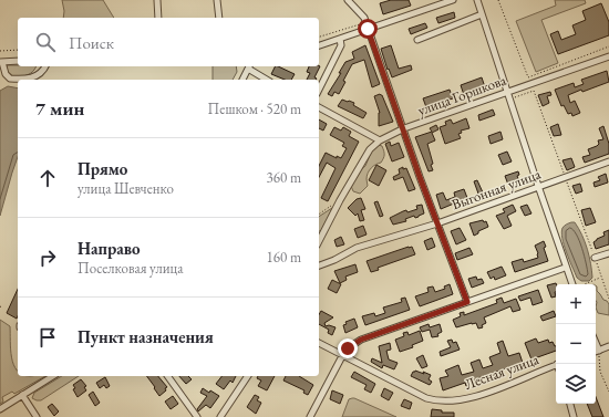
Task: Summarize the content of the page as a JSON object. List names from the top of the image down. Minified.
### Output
{"streets":{"street":["улица Горшкова","Выгонная улица","Лесная улица"]},"page":{"search":"Поиск","heading":["7 мин","Пешком · 520 m"],"list":[["Прямо","улица Шевченко","360 m"],["Направо","Поселковая улица","160 m"],"Пункт назначения"],"map_buttons":["+","−"]}}
